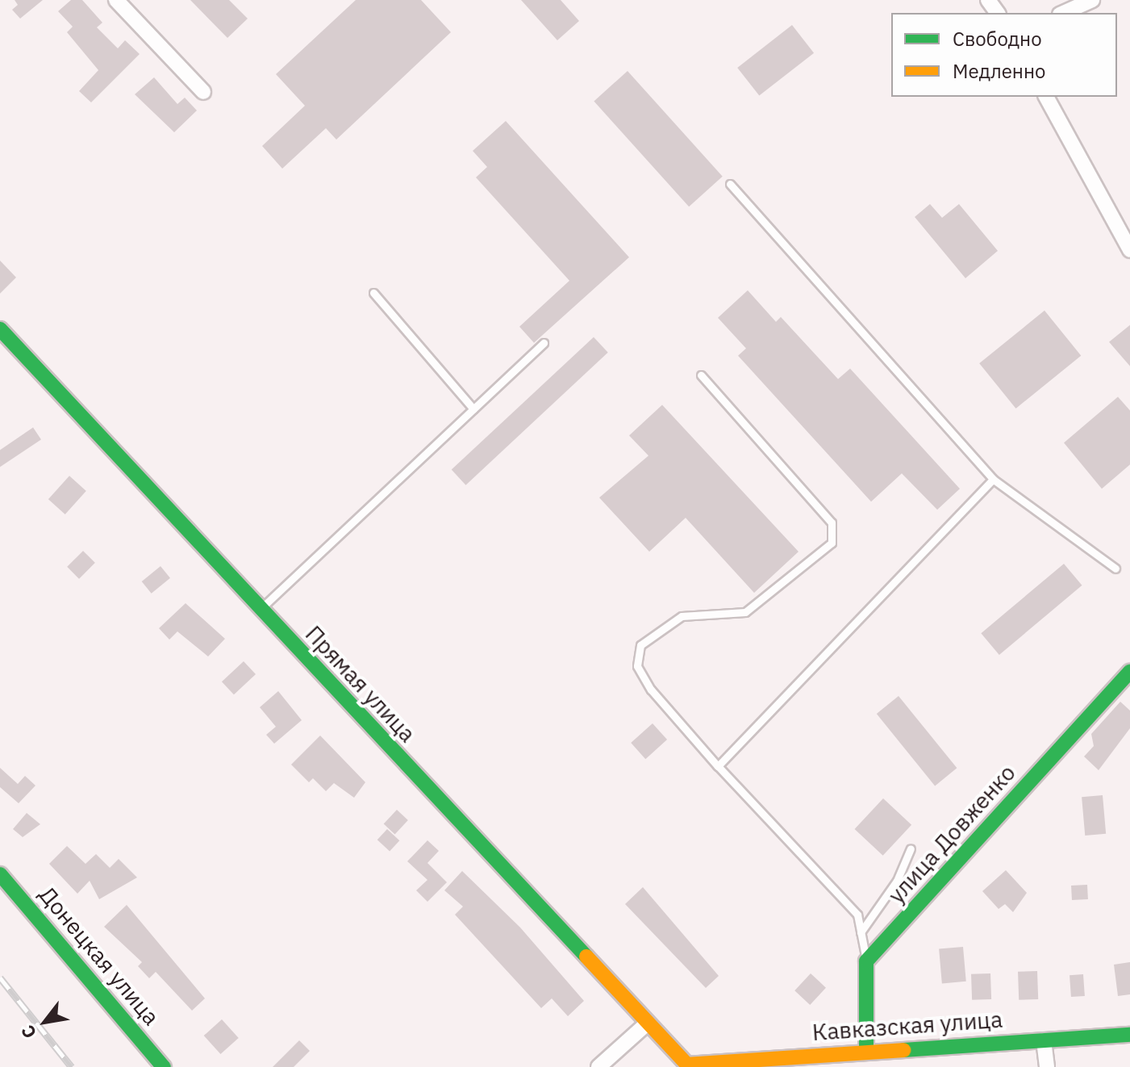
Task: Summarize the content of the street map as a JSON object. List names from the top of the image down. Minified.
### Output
{"streets":{"street":["Прямая улица","улица Довженко","Донецкая улица","Кавказская улица"]},"crossings":[["Прямая улица","Кавказская улица"]],"legend":["Свободно","Медленно"],"north":"bottom left"}
